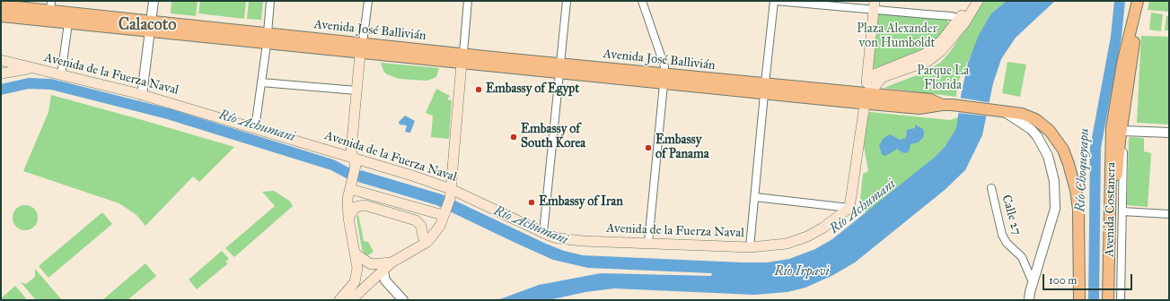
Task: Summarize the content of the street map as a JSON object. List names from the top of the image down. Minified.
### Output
{"streets":{"main road":["Avenida José Ballivián","Avenida de la Fuerza Naval"],"street":["Avenida Costanera","Calle 27"]},"districts":["Calacoto"],"water":["Río Achumani","Río Choqueyapu","Río Irpavi"],"parks":["Plaza Alexander von Humboldt","Parque La Florida"],"places":["Embassy of Egypt","Embassy of South Korea","Embassy of Panama","Embassy of Iran"],"scale_bar":"100 m"}
